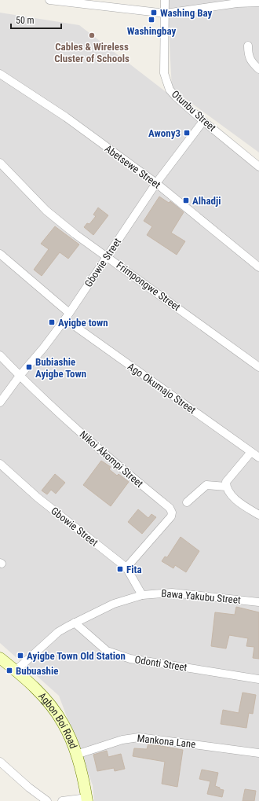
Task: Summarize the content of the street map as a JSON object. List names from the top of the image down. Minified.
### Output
{"streets":{"street":["Otunbu Street","Abetsewe Street","Gbowie Street","Frimpongwe Street","Ago Okumajo Street","Nikoi Akompi Street","Bawa Yakubu Street","Odonti Street","Agbon Boi Road","Mankona Lane"]},"crossings":[["Otunbu Street","Gbowie Street"],["Abetsewe Street","Gbowie Street"],["Gbowie Street","Frimpongwe Street"],["Gbowie Street","Ago Okumajo Street"],["Gbowie Street","Nikoi Akompi Street"],["Gbowie Street","Bawa Yakubu Street"],["Bawa Yakubu Street","Odonti Street"],["Bawa Yakubu Street","Agbon Boi Road"],["Agbon Boi Road","Mankona Lane"]],"places":{"transit":["Washing Bay","Washingbay","Awony3","Alhadji","Ayigbe town","Bubiashie Ayigbe Town","Fita","Ayigbe Town Old Station","Bubuashie"],"other":["Cables & Wireless Cluster of Schools"]},"scale_bar":"50 m"}
